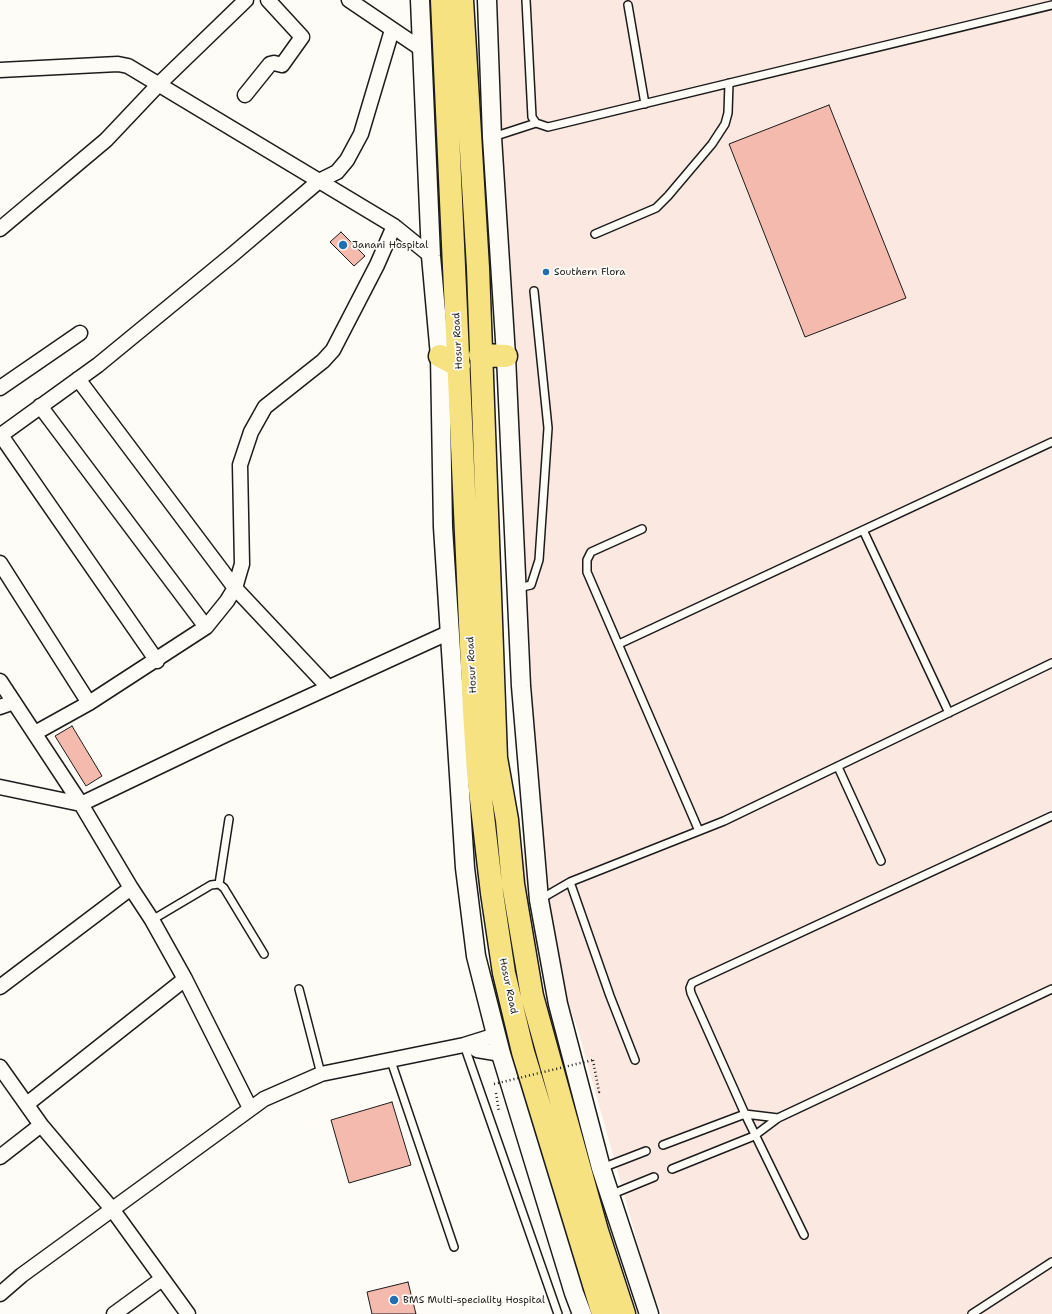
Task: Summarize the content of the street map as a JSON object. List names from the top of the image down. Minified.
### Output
{"streets":{"highway":["Hosur Road"]},"places":["Janani Hospital","Southern Flora","BMS Multi-speciality Hospital"]}
